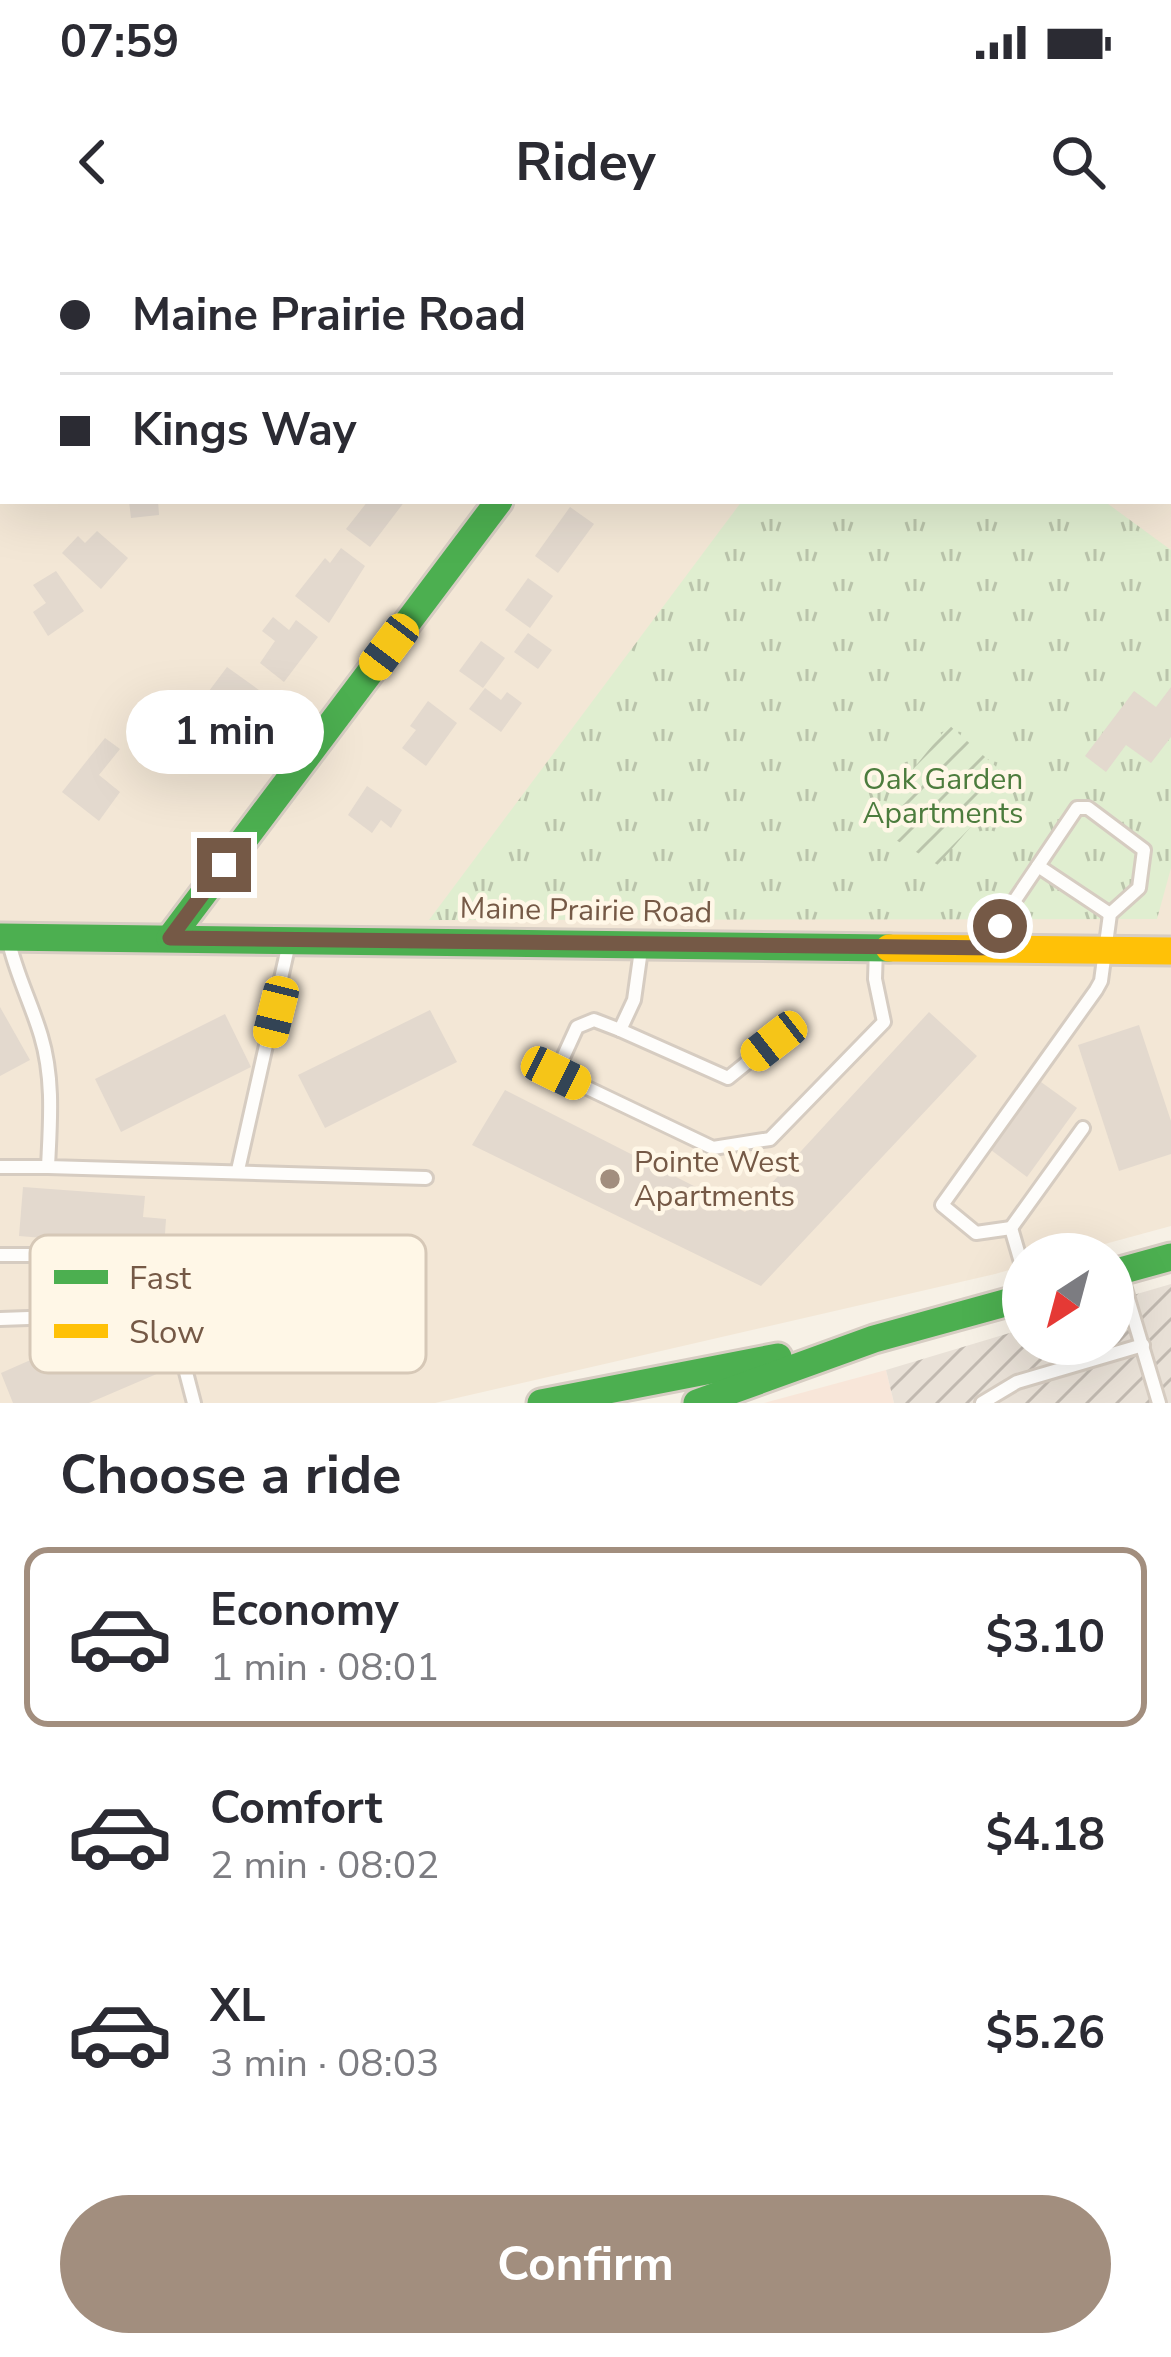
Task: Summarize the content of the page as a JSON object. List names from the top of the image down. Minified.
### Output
{"streets":{"street":["Maine Prairie Road"]},"parks":["Oak Garden Apartments"],"places":["Pointe West Apartments"],"legend":["Fast","Slow"],"north":"bottom left","page":{"status":"07:59","header":"Ridey","banner":["Maine Prairie Road","Kings Way"],"bubble":"1 min","heading":"Choose a ride","list":[{"name":"Economy","note":"1 min · 08:01","value":"$3.10"},{"name":"Comfort","note":"2 min · 08:02","value":"$4.18"},{"name":"XL","note":"3 min · 08:03","value":"$5.26"}],"buttons":"Confirm"}}
